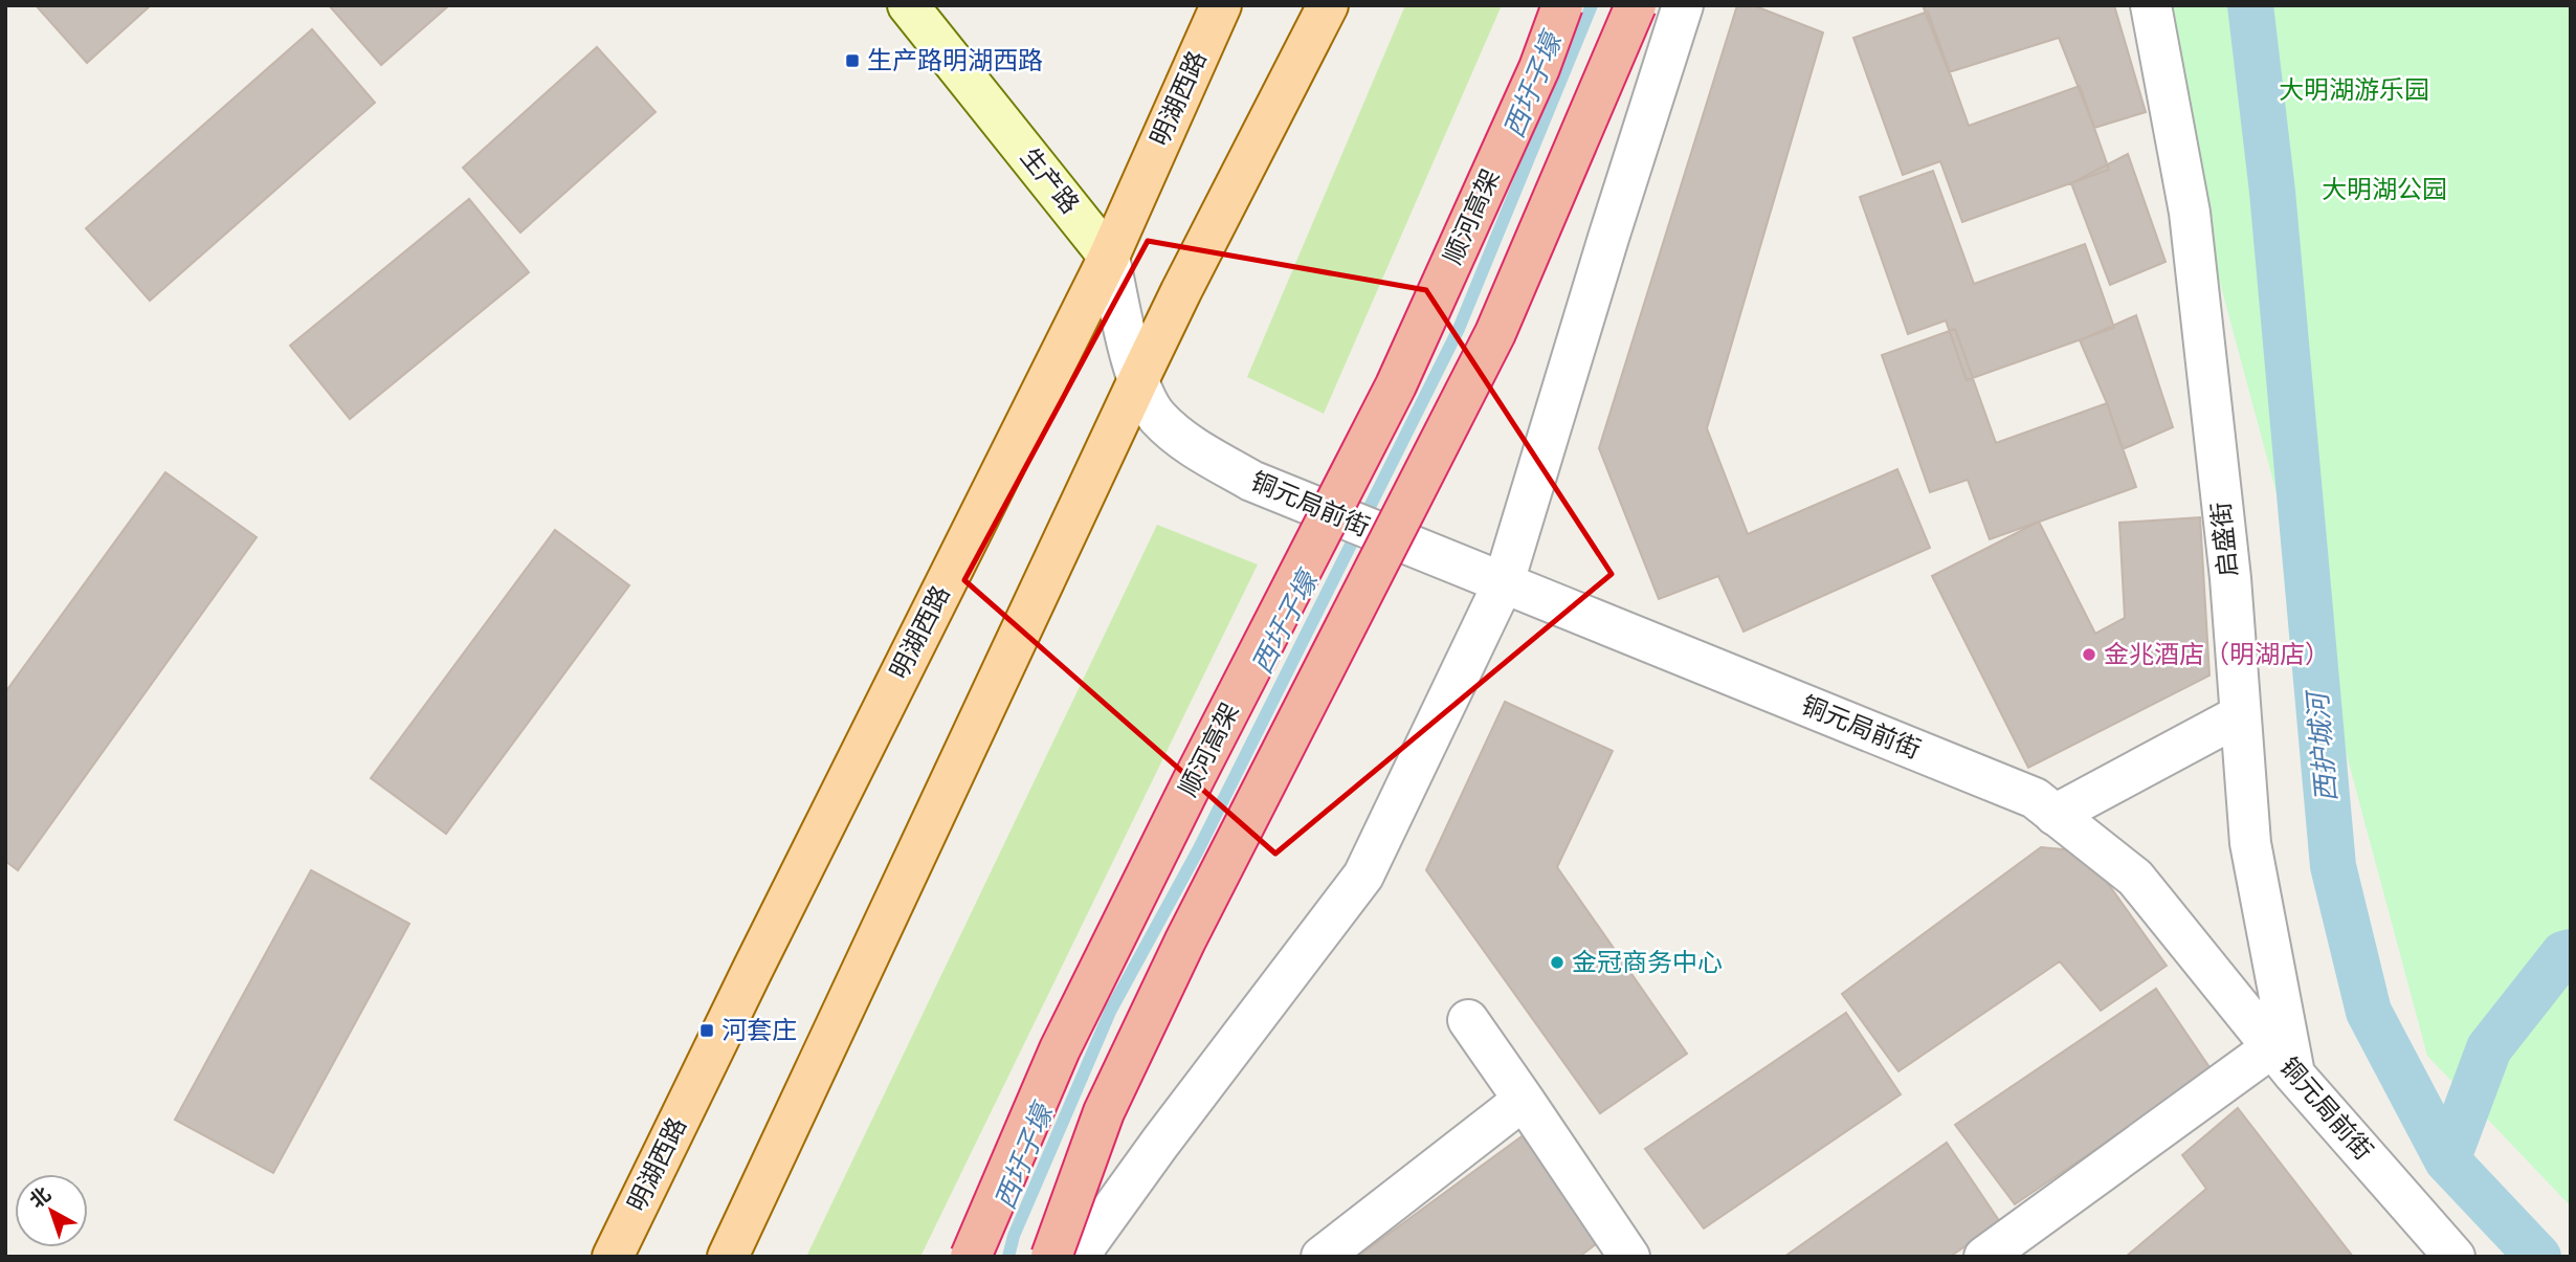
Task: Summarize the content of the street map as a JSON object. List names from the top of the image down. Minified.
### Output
{"streets":{"highway":["顺河高架"],"main road":["明湖西路","生产路"],"street":["铜元局前街","启盛街"]},"crossings":[["明湖西路","生产路"],["生产路","铜元局前街"],["铜元局前街","启盛街"]],"water":["西圩子壕","西护城河"],"parks":["大明湖游乐园","大明湖公园"],"places":{"transit":["生产路明湖西路","河套庄"],"other":["金兆酒店（明湖店）","金冠商务中心"]},"north":"top left"}
